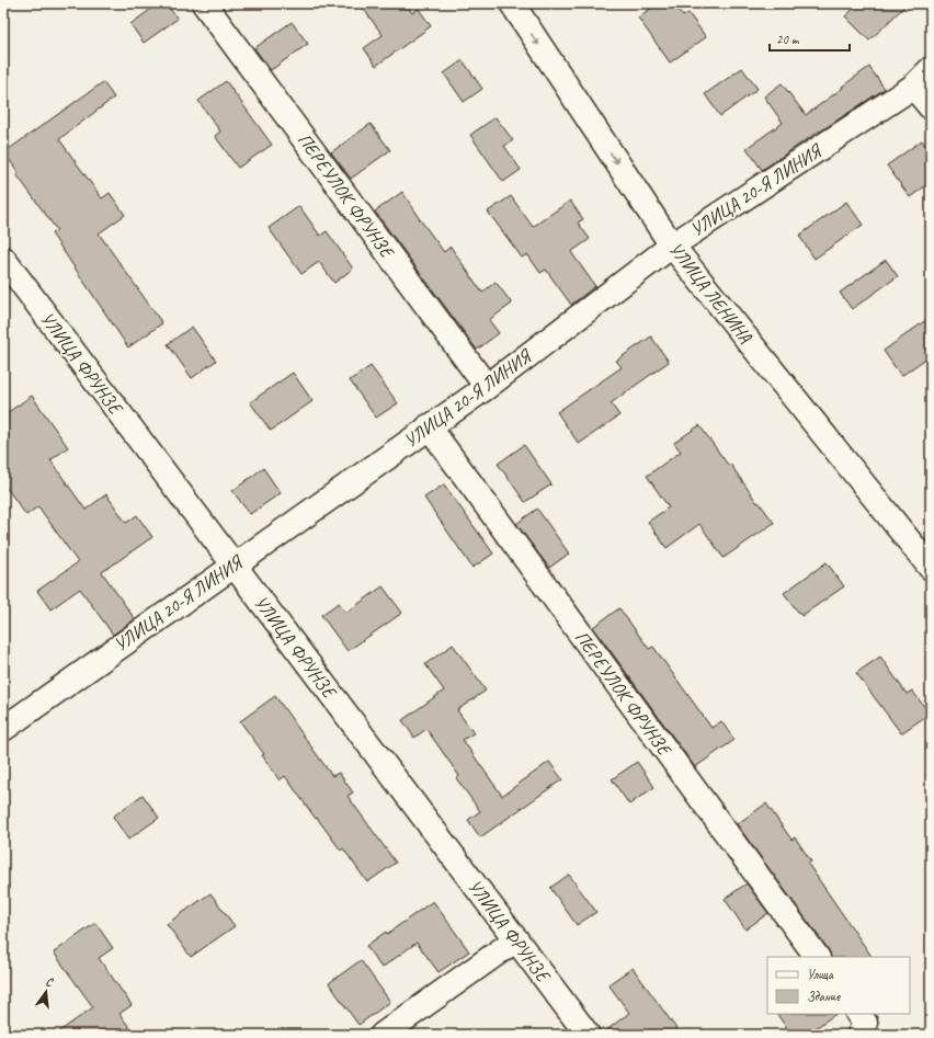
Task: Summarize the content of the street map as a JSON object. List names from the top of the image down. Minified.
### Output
{"streets":{"street":["УЛИЦА 20-Я ЛИНИЯ","ПЕРЕУЛОК ФРУНЗЕ","УЛИЦА ЛЕНИНА","УЛИЦА ФРУНЗЕ"]},"crossings":[["УЛИЦА 20-Я ЛИНИЯ","ПЕРЕУЛОК ФРУНЗЕ"],["УЛИЦА 20-Я ЛИНИЯ","УЛИЦА ЛЕНИНА"],["УЛИЦА 20-Я ЛИНИЯ","УЛИЦА ФРУНЗЕ"]],"one_way":["УЛИЦА ЛЕНИНА"],"legend":["Улица","Здание"],"scale_bar":"20 m","north":"top"}
